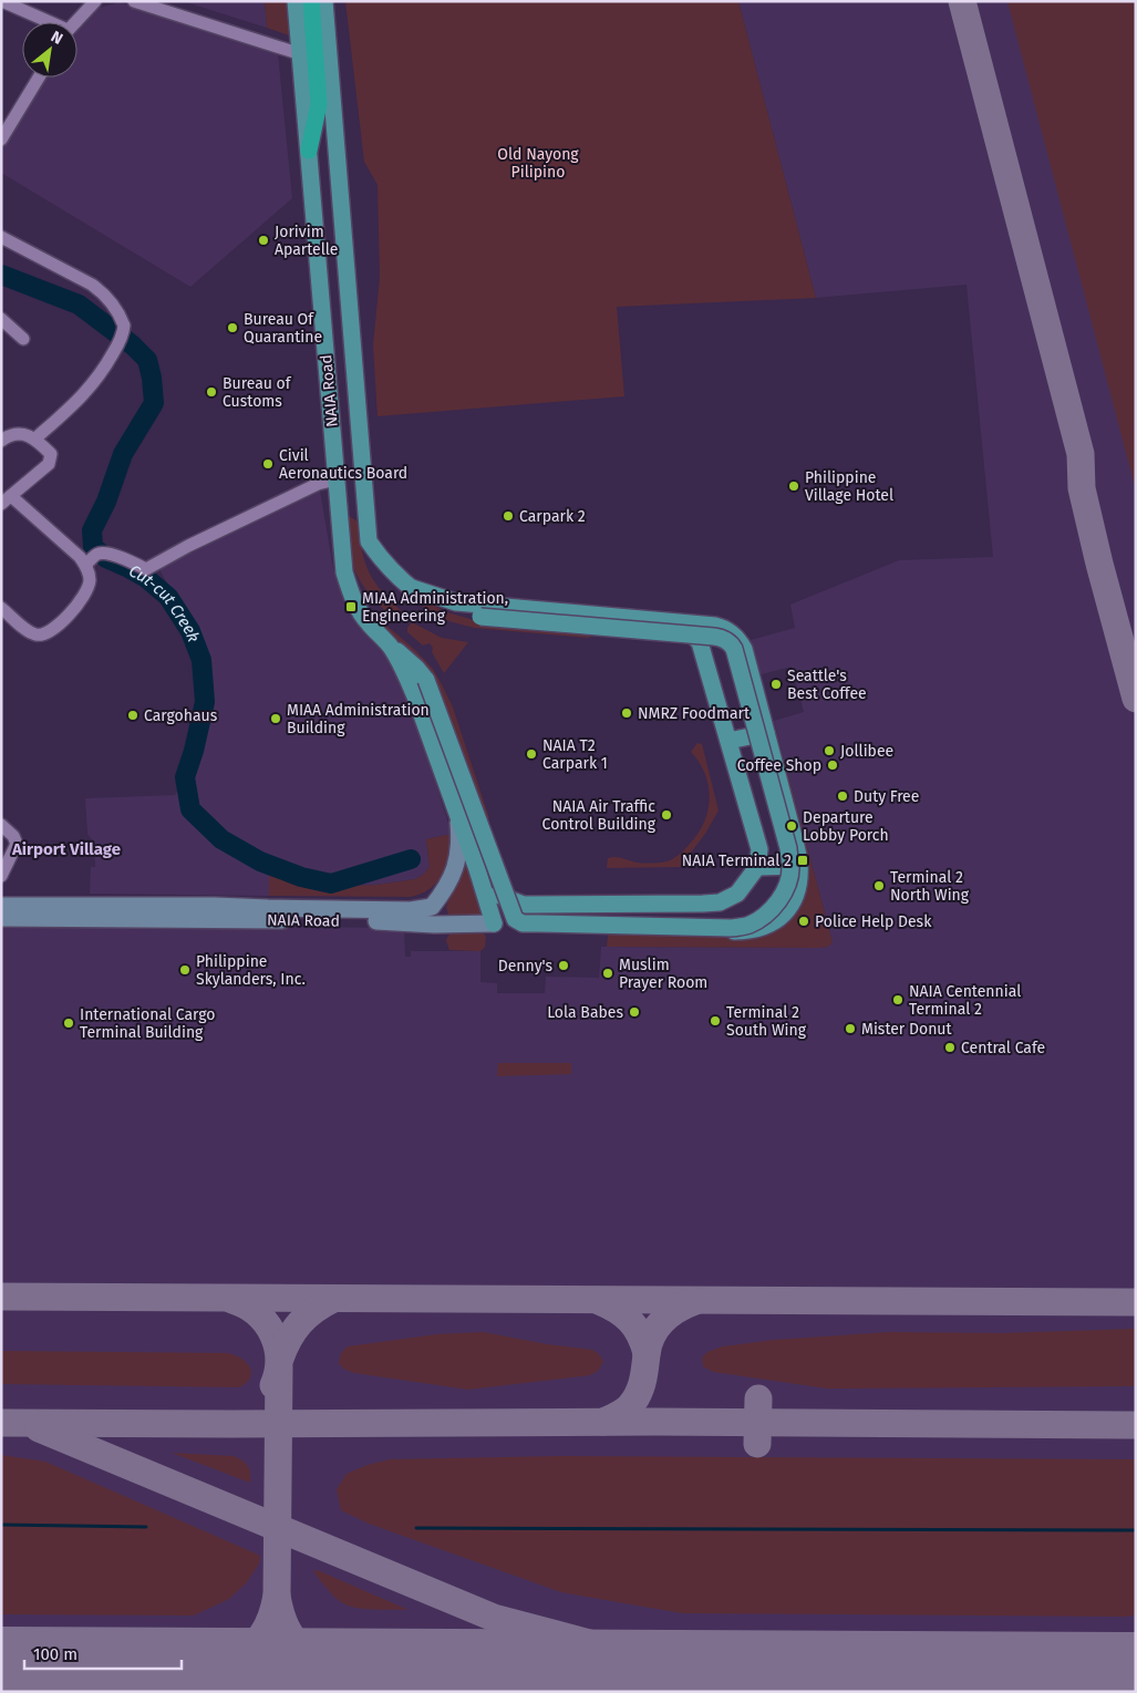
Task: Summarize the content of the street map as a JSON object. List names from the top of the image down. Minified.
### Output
{"streets":{"main road":["NAIA Road"]},"districts":["Airport Village"],"water":["Cut-cut Creek"],"parks":["Old Nayong Pilipino"],"places":{"other":["Jorivim Apartelle","Bureau Of Quarantine","Bureau of Customs","Civil Aeronautics Board","Philippine Village Hotel","Carpark 2","Seattle's Best Coffee","NMRZ Foodmart","Cargohaus","MIAA Administration Building","Jollibee","NAIA T2 Carpark 1","Coffee Shop","Duty Free","NAIA Air Traffic Control Building","Departure Lobby Porch","Terminal 2 North Wing","Police Help Desk","Denny's","Philippine Skylanders, Inc.","Muslim Prayer Room","NAIA Centennial Terminal 2","Lola Babes","Terminal 2 South Wing","International Cargo Terminal Building","Mister Donut","Central Cafe"],"transit":["MIAA Administration, Engineering","NAIA Terminal 2"]},"scale_bar":"100 m","north":"top right"}
